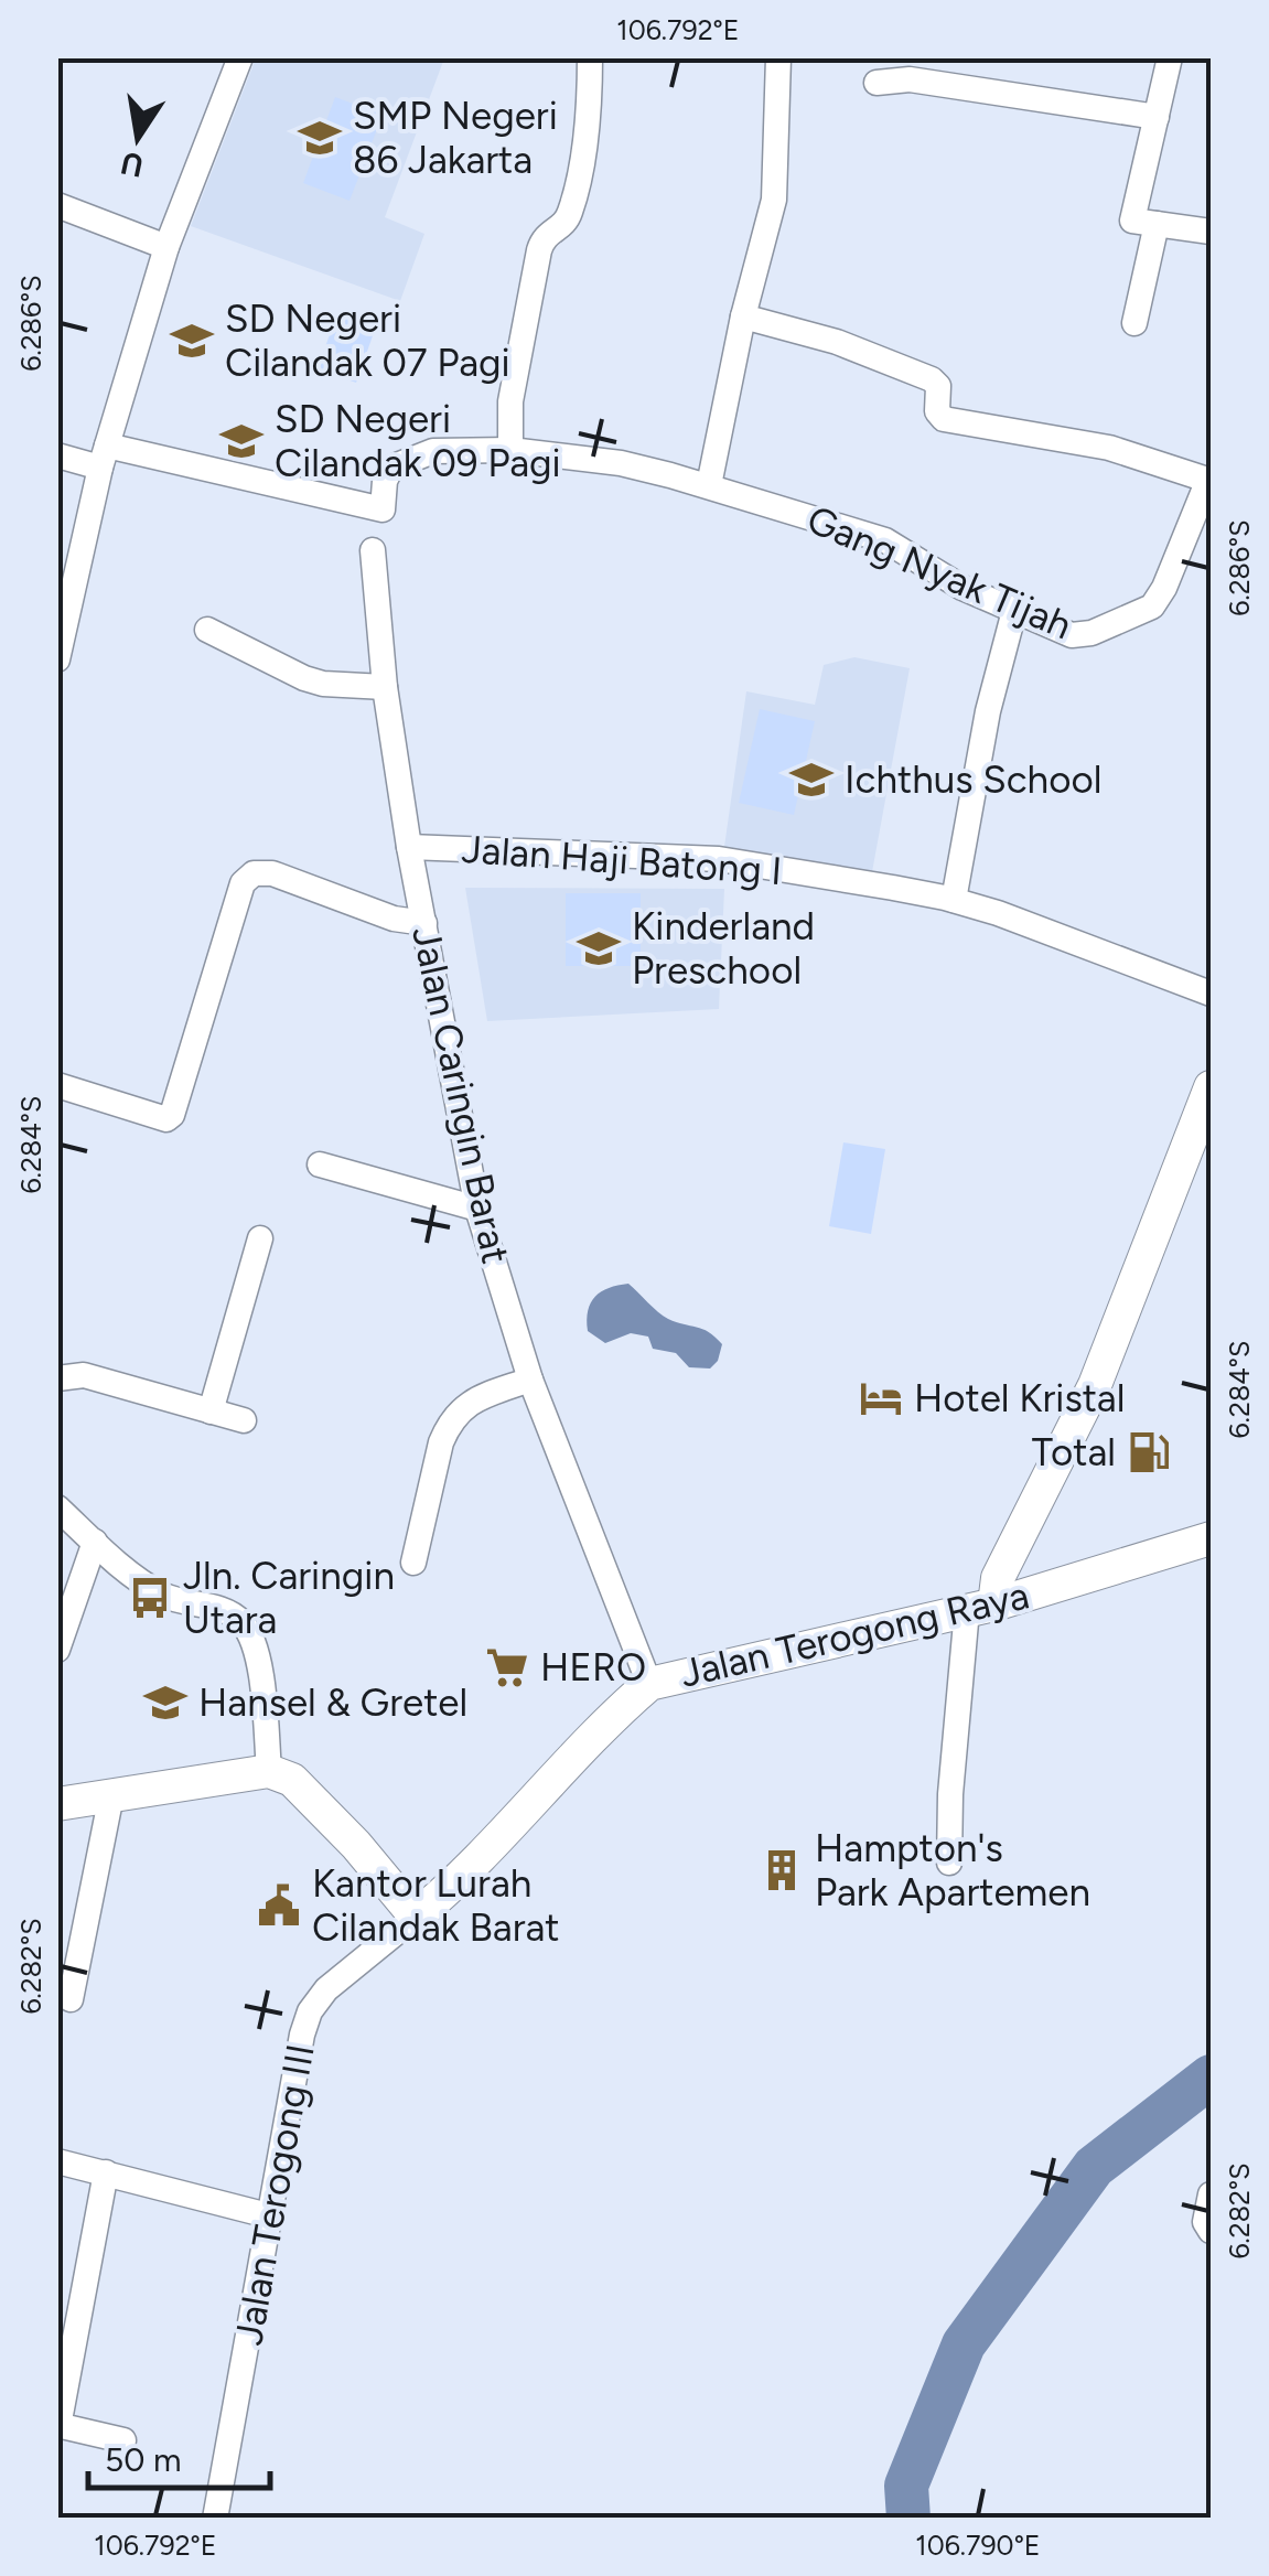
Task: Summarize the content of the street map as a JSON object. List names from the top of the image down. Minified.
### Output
{"streets":{"street":["Gang Nyak Tijah","Jalan Haji Batong I","Jalan Caringin Barat","Jalan Terogong Raya","Jalan Terogong III"]},"crossings":[["Jalan Haji Batong I","Jalan Caringin Barat"],["Jalan Caringin Barat","Jalan Terogong Raya"],["Jalan Terogong Raya","Jalan Terogong III"]],"places":{"school or university":["SMP Negeri 86 Jakarta","SD Negeri Cilandak 07 Pagi","SD Negeri Cilandak 09 Pagi","Ichthus School","Kinderland Preschool","Hansel & Gretel"],"hotel":["Hotel Kristal"],"fuel station":["Total"],"bus stop":["Jln. Caringin Utara"],"supermarket":["HERO"],"building":["Hampton's Park Apartemen"],"public building":["Kantor Lurah Cilandak Barat"]},"scale_bar":"50 m","north":"bottom","coordinates":["106.792°E","6.286°S","6.284°S","6.282°S","106.790°E"]}
